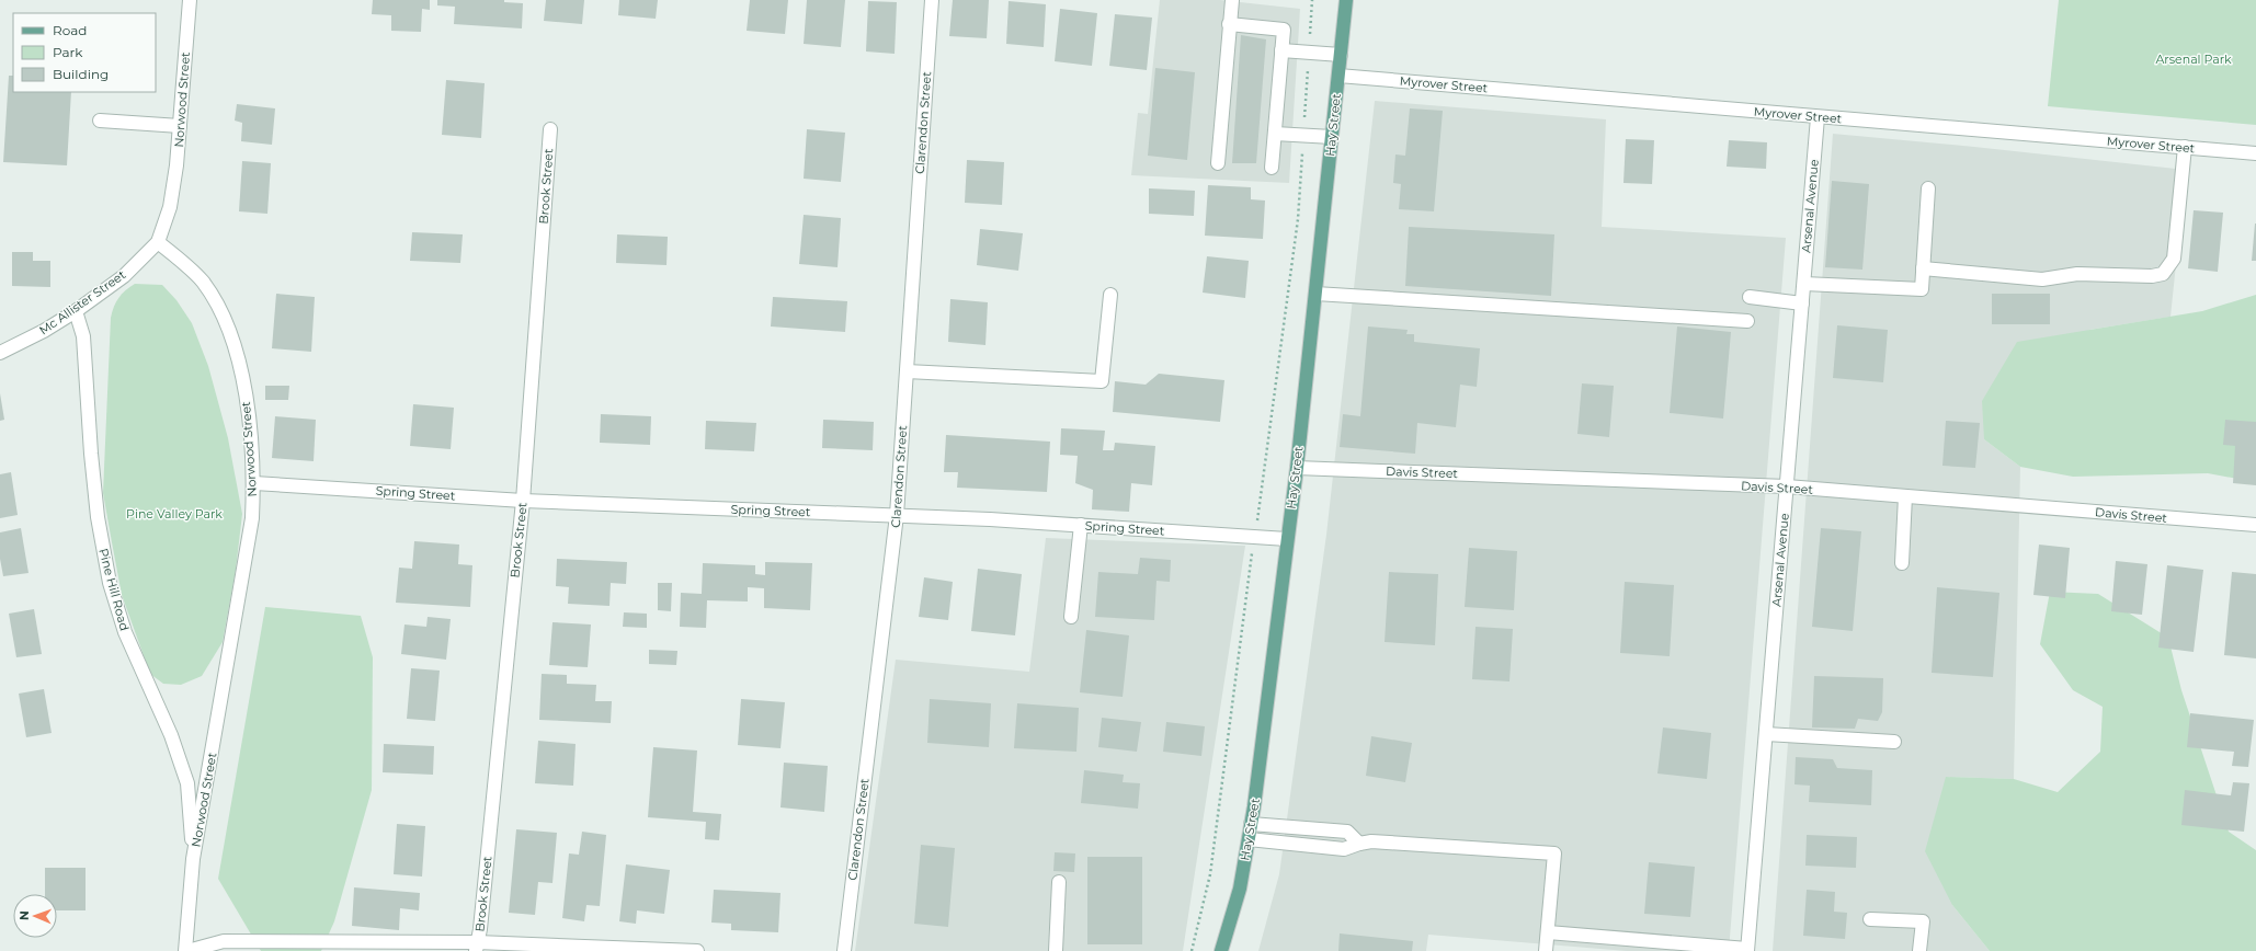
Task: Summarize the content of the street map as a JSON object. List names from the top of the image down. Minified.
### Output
{"streets":{"main road":["Hay Street"],"street":["Myrover Street","Norwood Street","Clarendon Street","Brook Street","Arsenal Avenue","Mc Allister Street","Davis Street","Spring Street","Pine Hill Road"]},"crossings":[["Myrover Street","Hay Street"],["Myrover Street","Arsenal Avenue"],["Norwood Street","Mc Allister Street"],["Norwood Street","Spring Street"],["Norwood Street","Pine Hill Road"],["Clarendon Street","Spring Street"],["Hay Street","Davis Street"],["Hay Street","Spring Street"],["Brook Street","Spring Street"],["Arsenal Avenue","Davis Street"],["Mc Allister Street","Pine Hill Road"]],"parks":["Arsenal Park","Pine Valley Park"],"legend":["Road","Park","Building"],"north":"left"}
